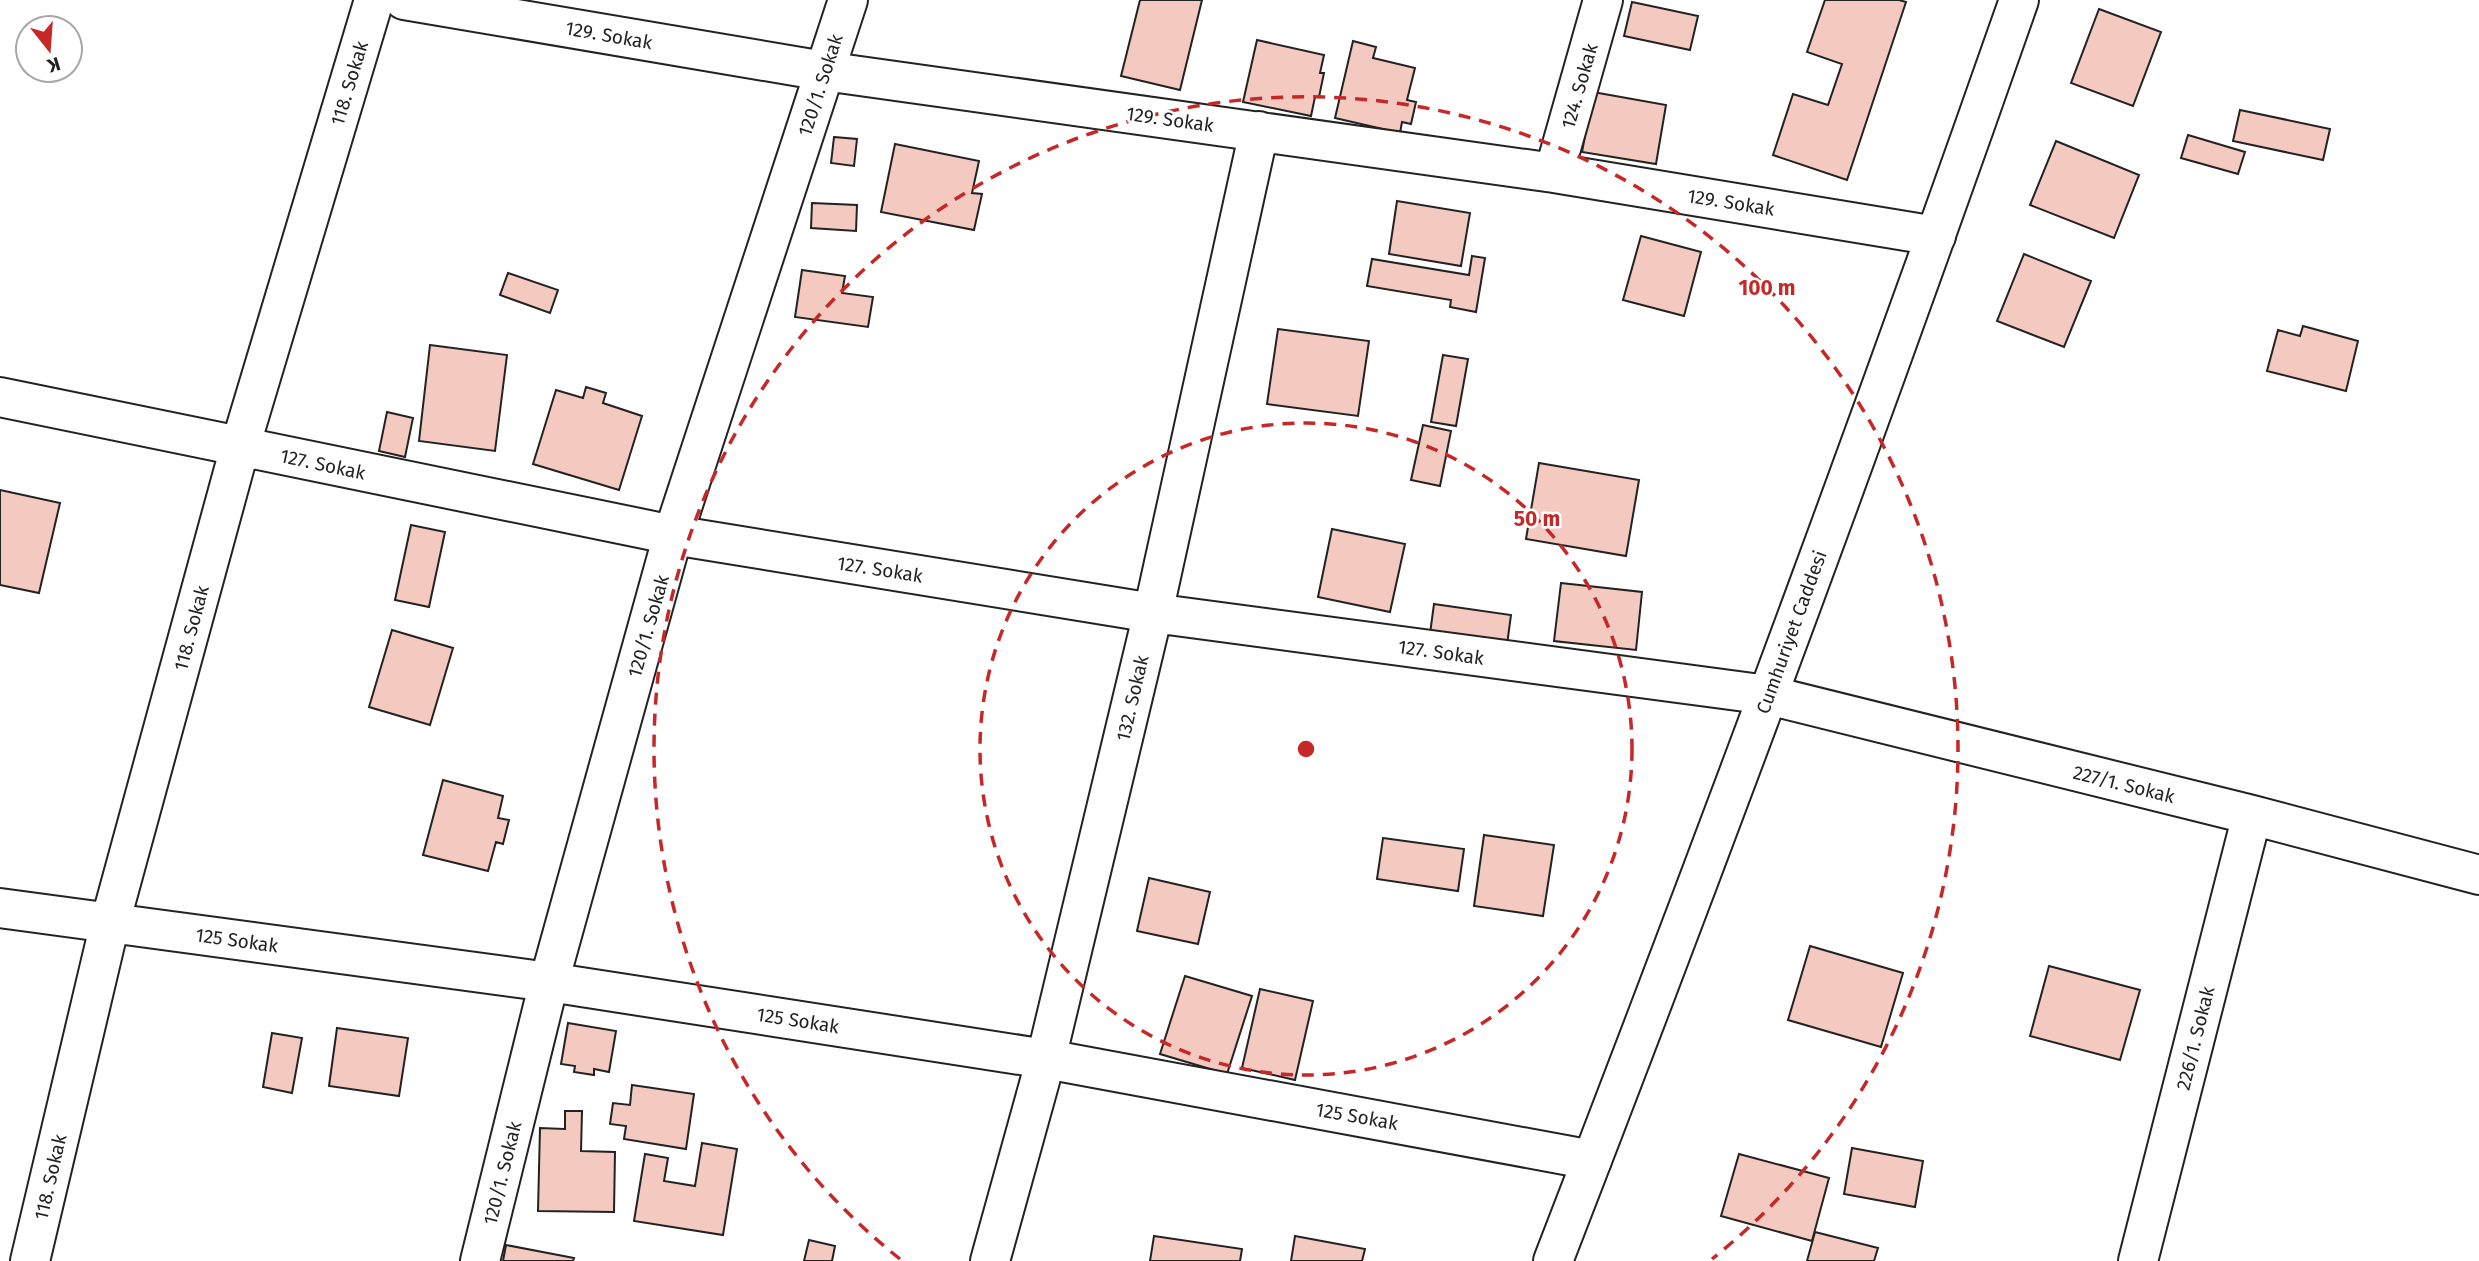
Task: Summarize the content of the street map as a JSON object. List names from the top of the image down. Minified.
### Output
{"streets":{"street":["129. Sokak","118. Sokak","120/1. Sokak","124. Sokak","127. Sokak","Cumhuriyet Caddesi","132. Sokak","227/1. Sokak","125 Sokak","226/1. Sokak"]},"crossings":[["129. Sokak","120/1. Sokak"],["129. Sokak","124. Sokak"],["129. Sokak","Cumhuriyet Caddesi"],["129. Sokak","132. Sokak"],["118. Sokak","127. Sokak"],["118. Sokak","125 Sokak"],["120/1. Sokak","127. Sokak"],["120/1. Sokak","125 Sokak"],["127. Sokak","Cumhuriyet Caddesi"],["127. Sokak","132. Sokak"],["127. Sokak","227/1. Sokak"],["Cumhuriyet Caddesi","227/1. Sokak"],["Cumhuriyet Caddesi","125 Sokak"],["132. Sokak","125 Sokak"],["227/1. Sokak","226/1. Sokak"]],"north":"bottom","rings":["100 m","50 m"]}
